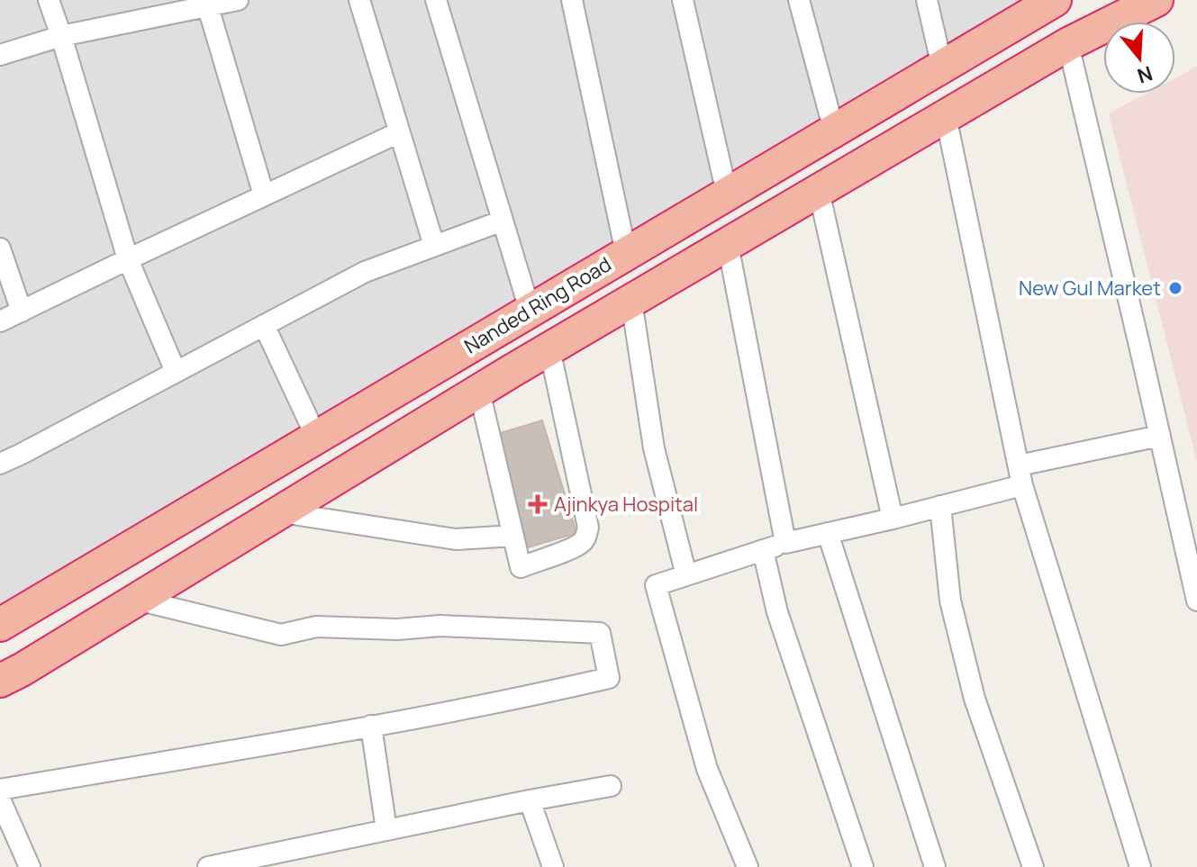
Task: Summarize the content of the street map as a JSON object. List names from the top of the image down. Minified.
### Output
{"streets":{"highway":["Nanded Ring Road"]},"places":{"other":["New Gul Market"],"health":["Ajinkya Hospital"]},"north":"bottom"}
